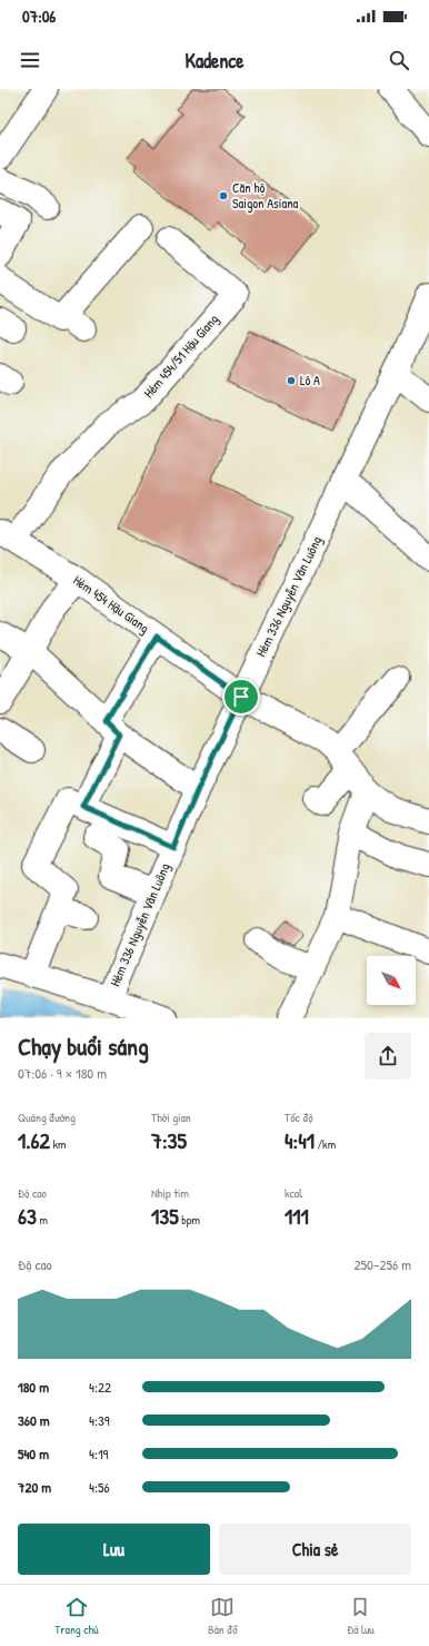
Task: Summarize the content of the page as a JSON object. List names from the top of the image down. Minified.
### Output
{"streets":{"street":["Hẻm 454/51 Hậu Giang","Hẻm 336 Nguyễn Văn Luông","Hẻm 454 Hậu Giang"]},"crossings":[["Hẻm 454/51 Hậu Giang","Hẻm 454 Hậu Giang"],["Hẻm 336 Nguyễn Văn Luông","Hẻm 454 Hậu Giang"]],"places":["Căn hộ Saigon Asiana","Lô A"],"north":"bottom right","page":{"status":"07:06","header":"Kadence","heading":["Chạy buổi sáng","07:06 · 9 × 180 m"],"stats":[["Quãng đường","1.62 km"],["Thời gian","7:35"],["Tốc độ","4:41 /km"],["Độ cao","63 m"],["Nhịp tim","135 bpm"],["kcal","111"]],"chart":["Độ cao","250–256 m"],"list":[{"name":"180 m","note":"4:22"},{"name":"360 m","note":"4:39"},{"name":"540 m","note":"4:19"},{"name":"720 m","note":"4:56"}],"buttons":["Lưu","Chia sẻ"],"tabs":["Trang chủ","Bản đồ","Đã lưu"]}}
